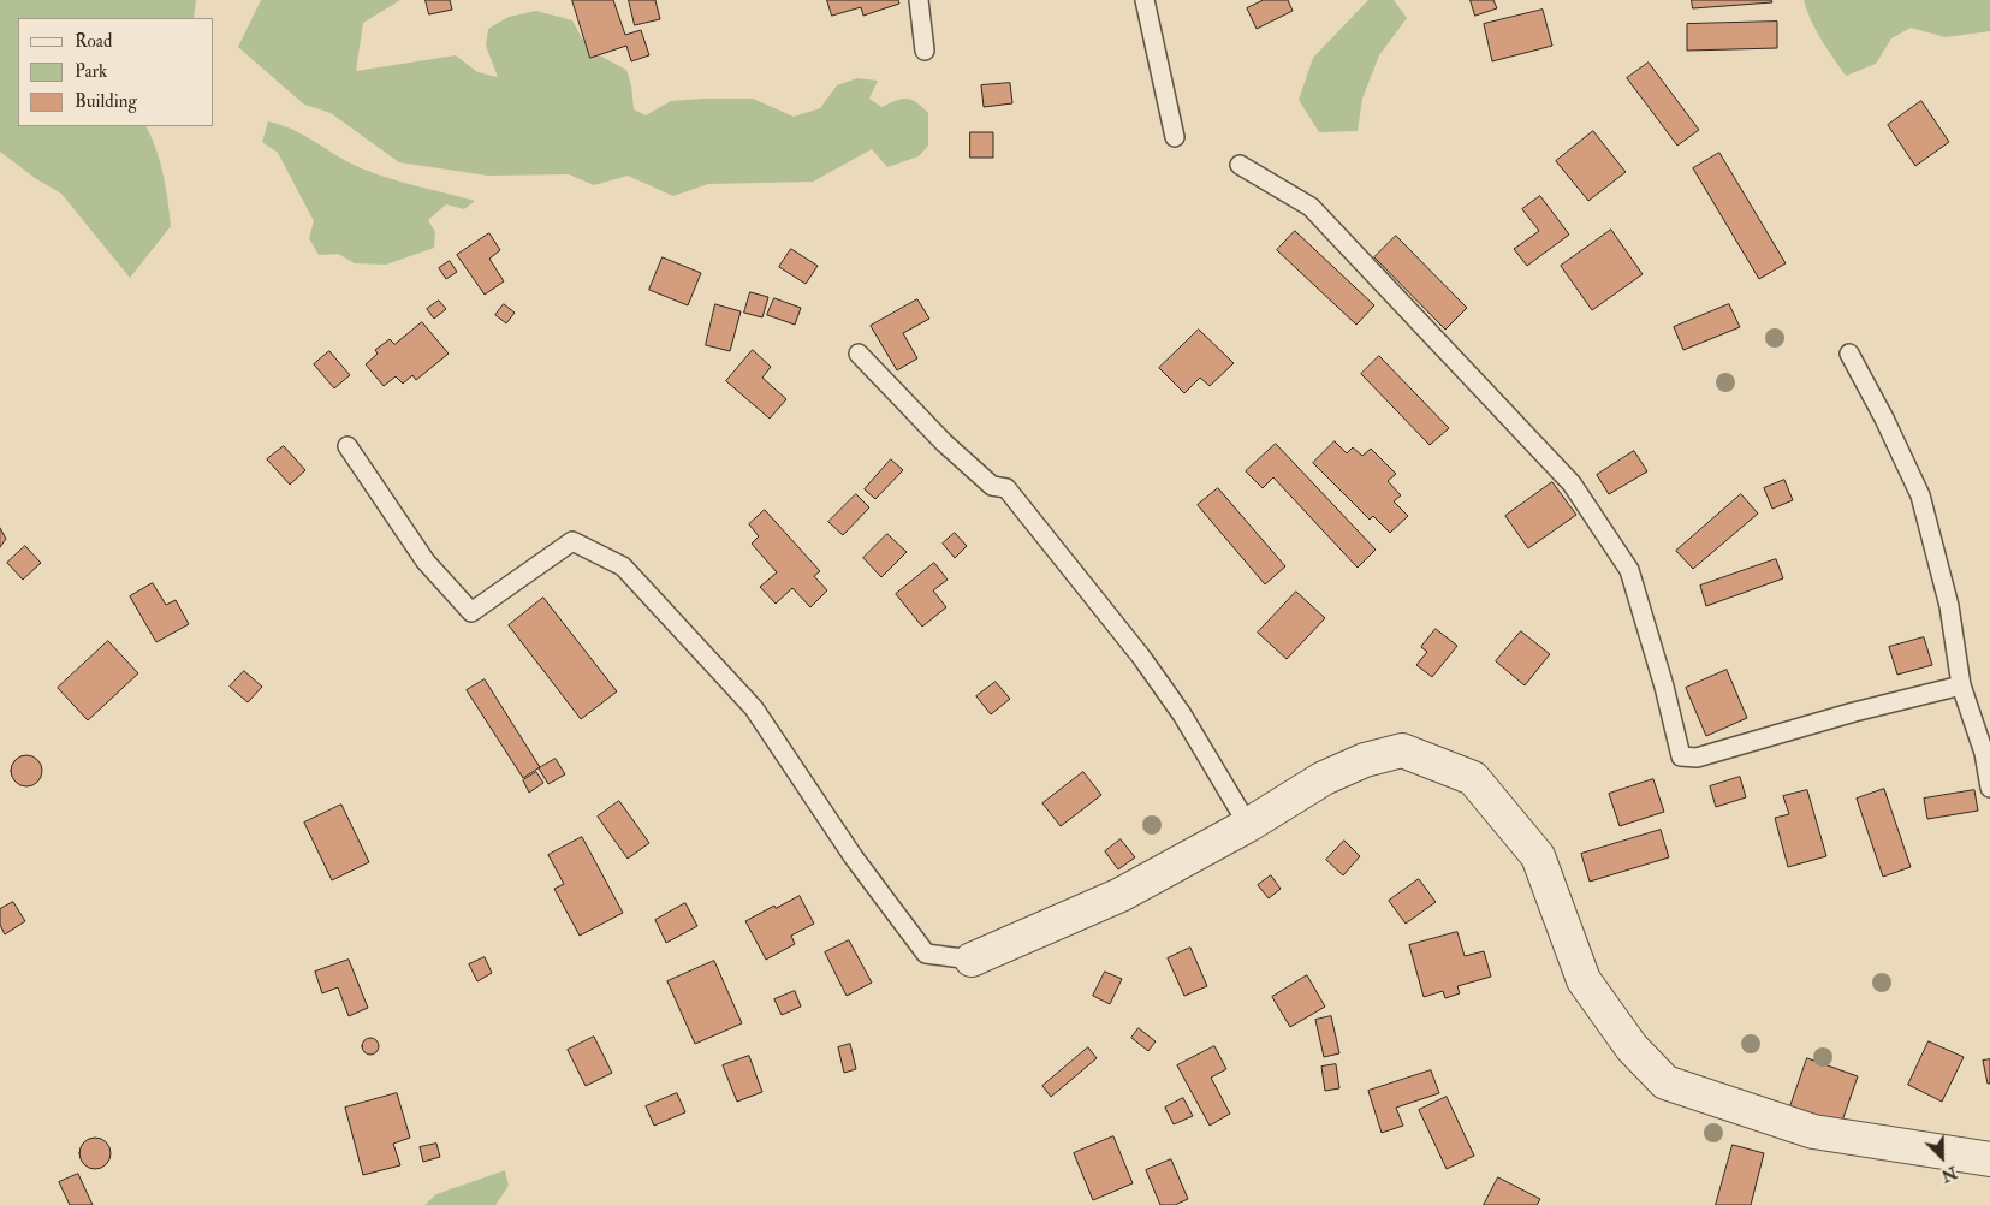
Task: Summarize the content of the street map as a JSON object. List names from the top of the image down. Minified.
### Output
{"legend":["Road","Park","Building"],"north":"bottom right"}
